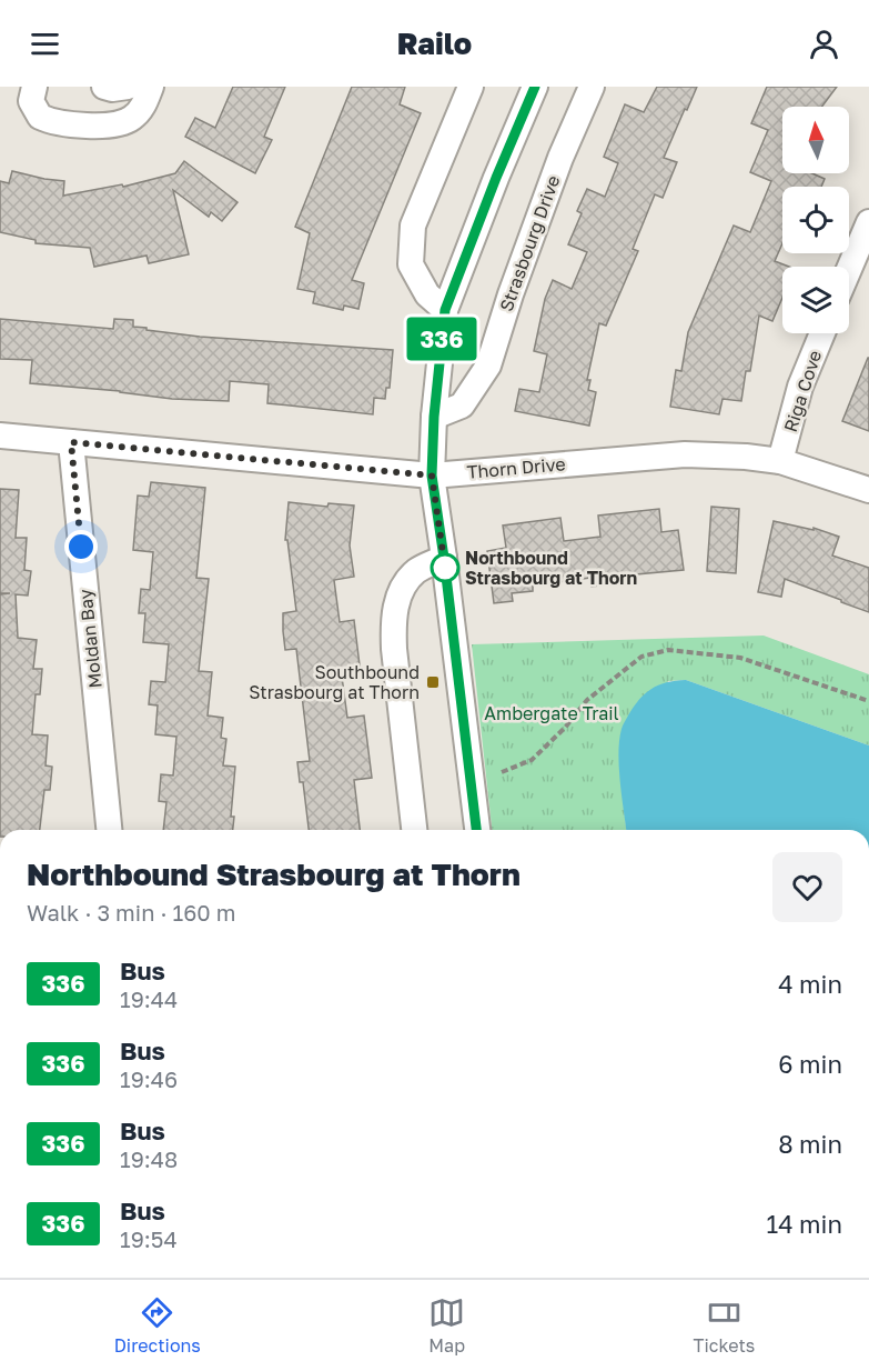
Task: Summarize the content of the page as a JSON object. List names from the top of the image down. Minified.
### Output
{"streets":{"street":["Strasbourg Drive","Riga Cove","Thorn Drive","Moldan Bay"]},"crossings":[["Riga Cove","Thorn Drive"],["Thorn Drive","Moldan Bay"]],"parks":["Ambergate Trail"],"places":{"other":["Northbound Strasbourg at Thorn"],"transit":["Southbound Strasbourg at Thorn"]},"lines":["bus line 336"],"north":"top","page":{"header":"Railo","on_map":"336","heading":["Northbound Strasbourg at Thorn","Walk · 3 min · 160 m"],"list":[{"mark":"336","name":"Bus","note":"19:44","value":"4 min"},{"mark":"336","name":"Bus","note":"19:46","value":"6 min"},{"mark":"336","name":"Bus","note":"19:48","value":"8 min"},{"mark":"336","name":"Bus","note":"19:54","value":"14 min"}],"tabs":["Directions","Map","Tickets"]}}
